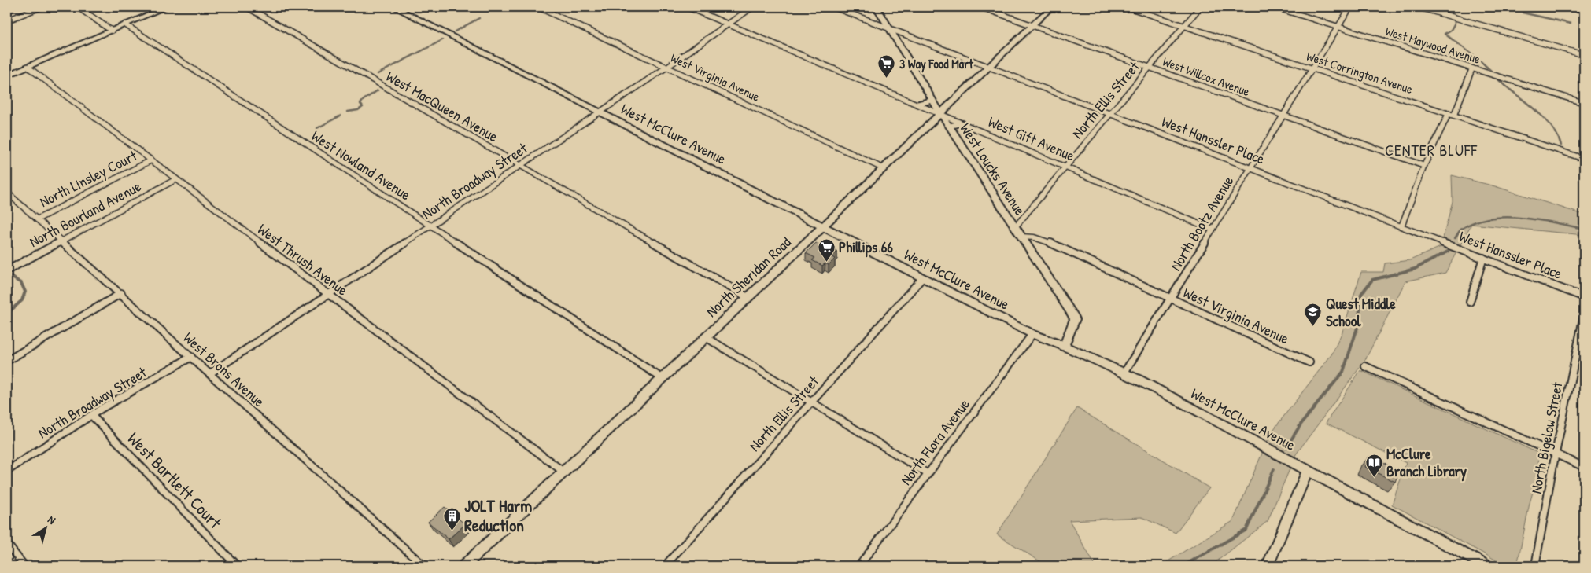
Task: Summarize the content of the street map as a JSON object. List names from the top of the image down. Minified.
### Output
{"streets":{"street":["West Maywood Avenue","West Corrington Avenue","West Willcox Avenue","West Virginia Avenue","North Ellis Street","West MacQueen Avenue","West McClure Avenue","West Gift Avenue","West Hanssler Place","West Nowland Avenue","West Loucks Avenue","North Linsley Court","North Broadway Street","North Bourland Avenue","North Bootz Avenue","West Thrush Avenue","North Sheridan Road","West Brons Avenue","North Bigelow Street","North Flora Avenue","West Bartlett Court"]},"crossings":[["West Maywood Avenue","North Bootz Avenue"],["West Corrington Avenue","North Ellis Street"],["West Corrington Avenue","North Bootz Avenue"],["West Willcox Avenue","North Ellis Street"],["West Willcox Avenue","North Bootz Avenue"],["West Willcox Avenue","North Sheridan Road"],["West Virginia Avenue","West Loucks Avenue"],["West Virginia Avenue","North Broadway Street"],["West Virginia Avenue","North Bootz Avenue"],["West Virginia Avenue","North Sheridan Road"],["North Ellis Street","West McClure Avenue"],["North Ellis Street","West Gift Avenue"],["North Ellis Street","West Hanssler Place"],["North Ellis Street","West Loucks Avenue"],["West MacQueen Avenue","North Broadway Street"],["West MacQueen Avenue","North Sheridan Road"],["West McClure Avenue","West Loucks Avenue"],["West McClure Avenue","North Broadway Street"],["West McClure Avenue","North Bootz Avenue"],["West McClure Avenue","North Sheridan Road"],["West McClure Avenue","North Flora Avenue"],["West Gift Avenue","West Loucks Avenue"],["West Gift Avenue","North Broadway Street"],["West Gift Avenue","North Bootz Avenue"],["West Gift Avenue","North Sheridan Road"],["West Hanssler Place","West Loucks Avenue"],["West Hanssler Place","North Bootz Avenue"],["West Hanssler Place","North Sheridan Road"],["West Nowland Avenue","North Broadway Street"],["West Nowland Avenue","North Sheridan Road"],["West Loucks Avenue","North Sheridan Road"],["North Linsley Court","West Thrush Avenue"],["North Linsley Court","West Brons Avenue"],["North Broadway Street","West Thrush Avenue"],["North Broadway Street","West Brons Avenue"],["North Broadway Street","West Bartlett Court"],["North Bourland Avenue","West Thrush Avenue"],["North Bourland Avenue","West Brons Avenue"],["West Thrush Avenue","North Sheridan Road"]],"districts":["CENTER BLUFF"],"places":{"supermarket":["3 Way Food Mart","Phillips 66"],"school or university":["Quest Middle School"],"library":["McClure Branch Library"],"building":["JOLT Harm Reduction"]},"north":"top right"}
